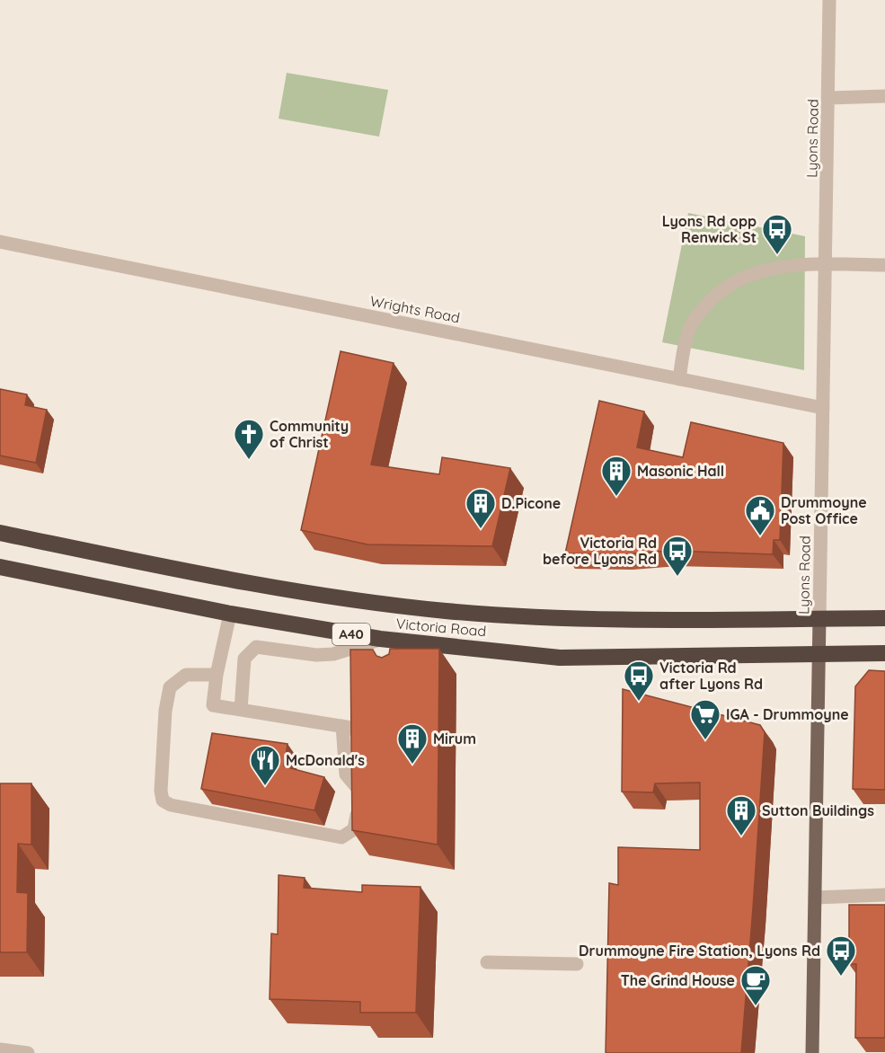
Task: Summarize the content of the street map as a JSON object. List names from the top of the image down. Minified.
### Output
{"streets":{"highway":["Victoria Road","A40"],"main road":["Lyons Road"],"street":["Wrights Road"]},"crossings":[["Lyons Road","Wrights Road"],["Lyons Road","Victoria Road"]],"places":{"bus stop":["Lyons Rd opp Renwick St","Victoria Rd before Lyons Rd","Victoria Rd after Lyons Rd","Drummoyne Fire Station, Lyons Rd"],"church":["Community of Christ"],"building":["Masonic Hall","D.Picone","Mirum","Sutton Buildings"],"public building":["Drummoyne Post Office"],"supermarket":["IGA - Drummoyne"],"restaurant":["McDonald's"],"cafe":["The Grind House"]}}
